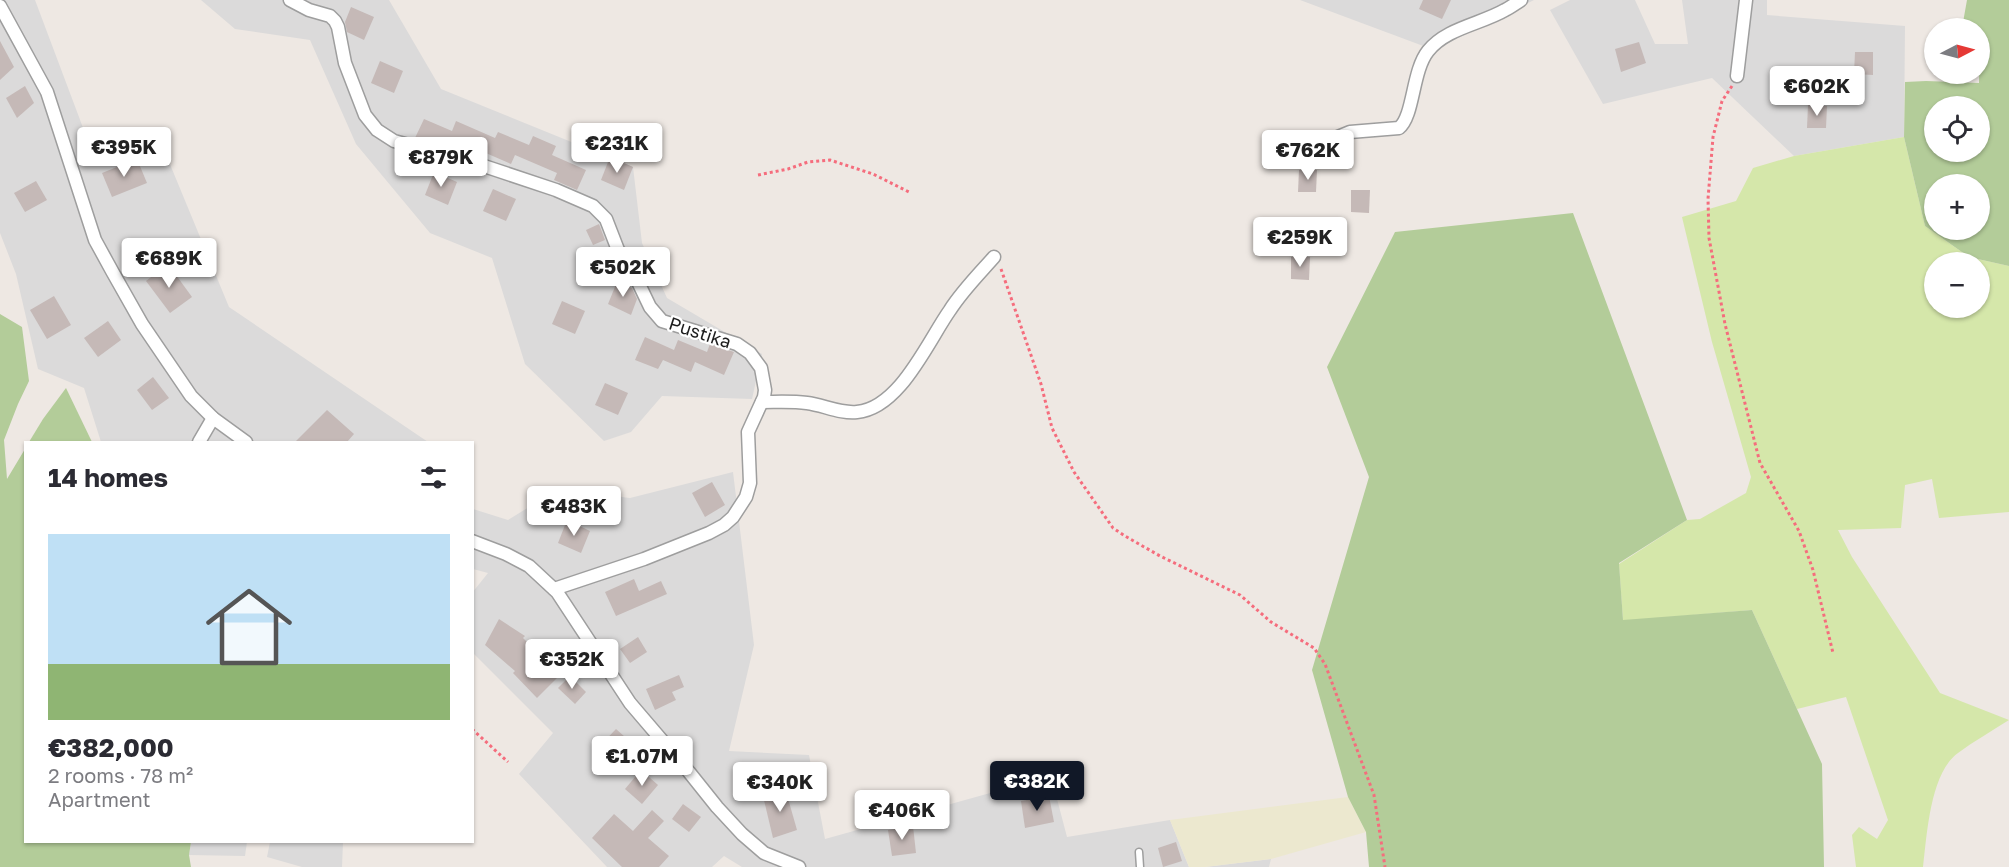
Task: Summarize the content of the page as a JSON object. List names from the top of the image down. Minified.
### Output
{"streets":{"street":["Pustika"]},"north":"right","page":{"map_buttons":["+","−"],"price":["€602K","€231K","€395K","€762K","€879K","€259K","€689K","€502K","€483K","€352K","€1.07M","€382K","€340K","€406K"],"heading":"14 homes","list":[{"name":"€382,000","note":"2 rooms · 78 m² · Apartment"}]}}
